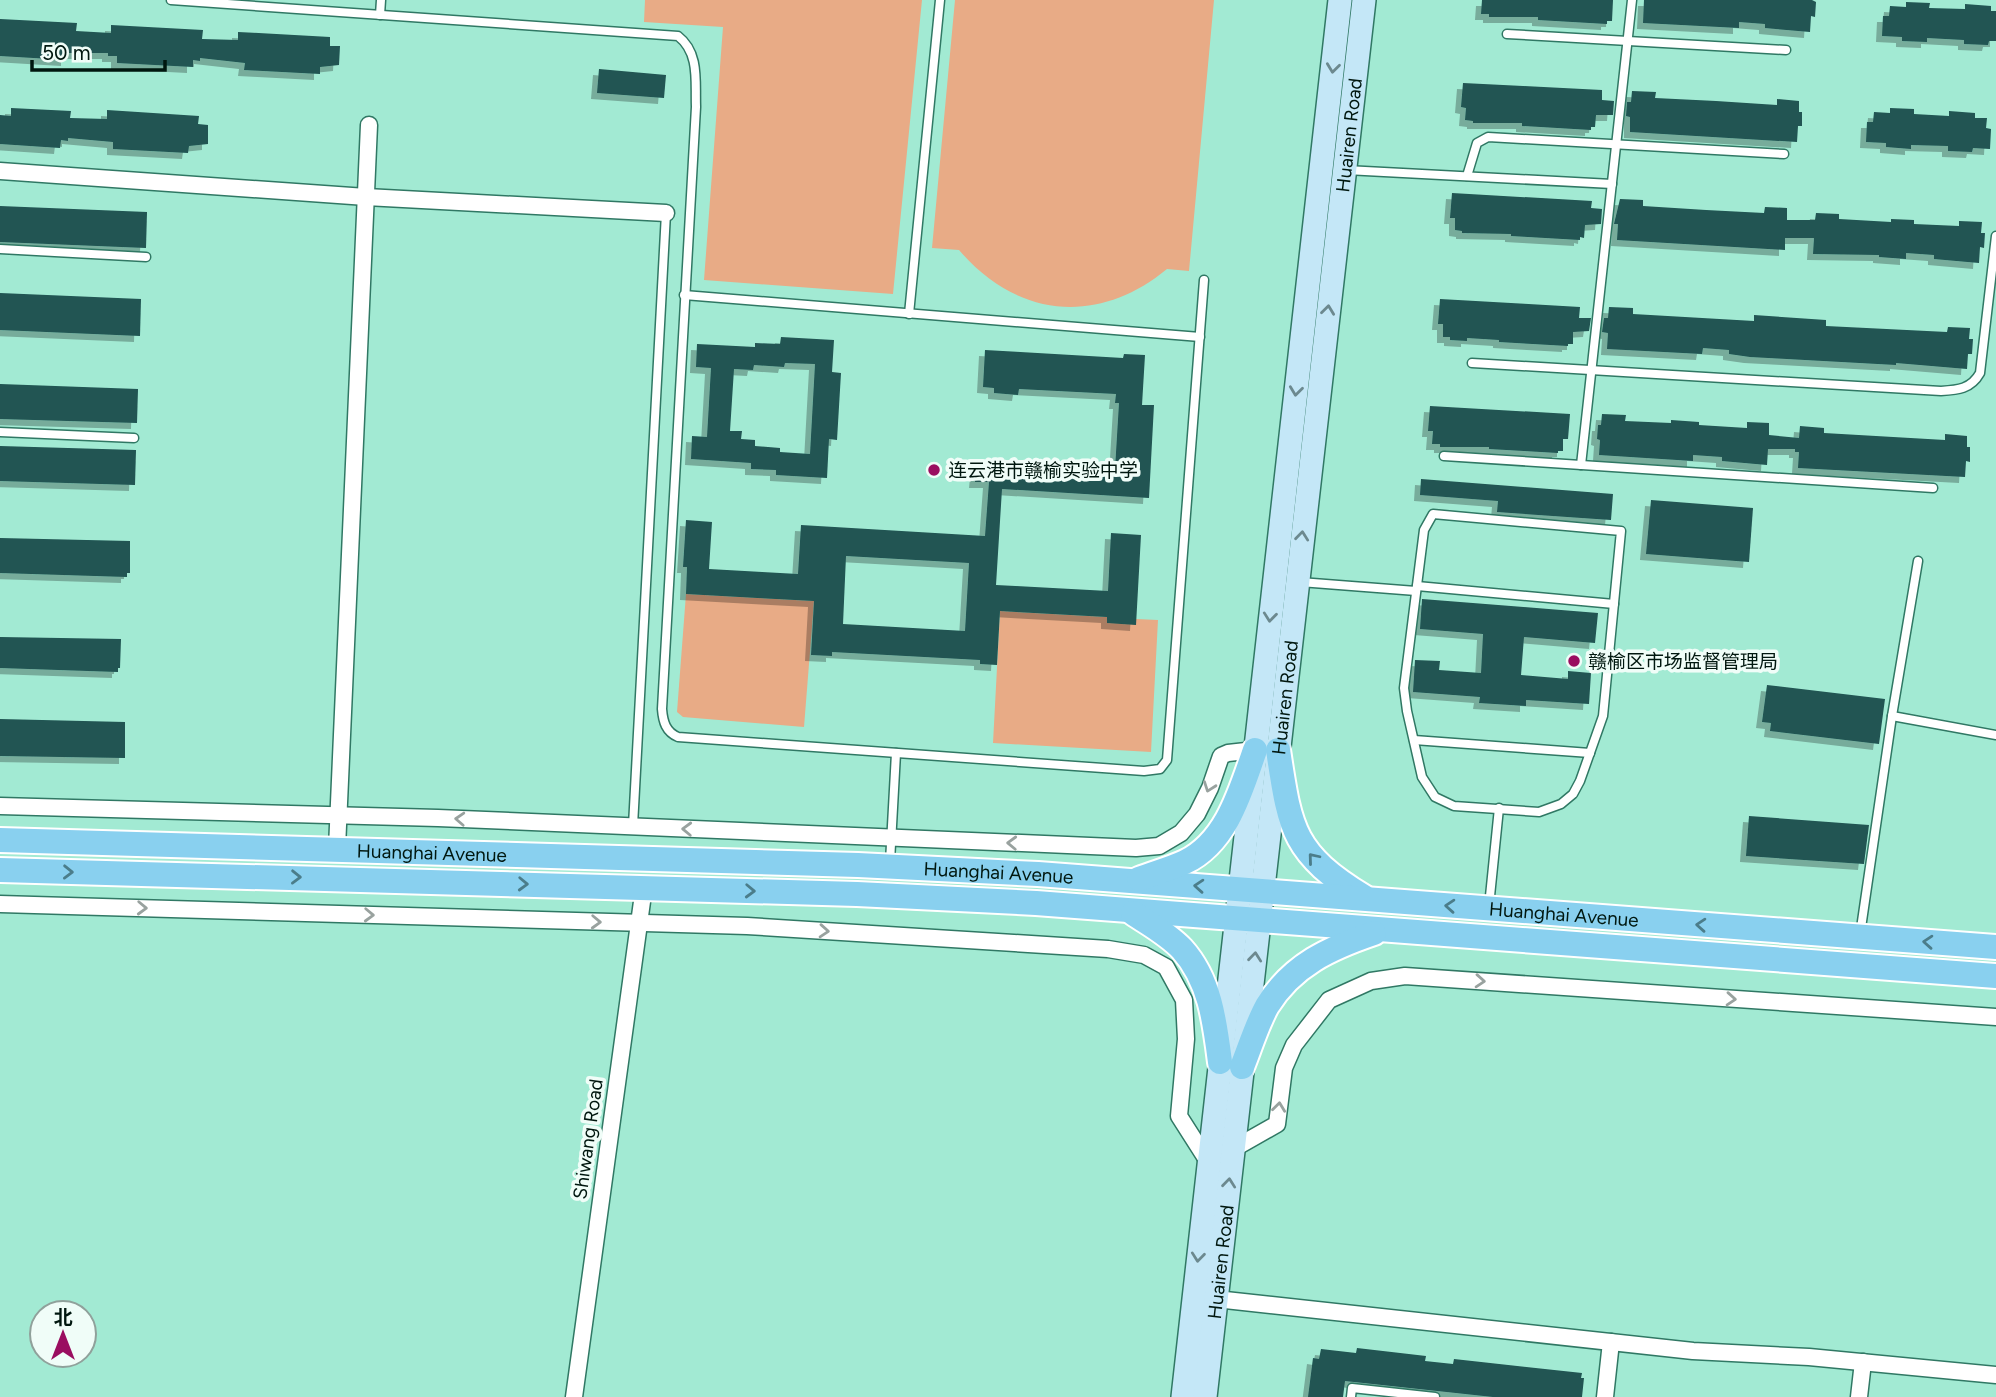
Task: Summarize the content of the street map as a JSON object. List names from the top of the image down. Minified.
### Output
{"streets":{"main road":["Huairen Road","Huanghai Avenue"],"street":["Shiwang Road"]},"crossings":[["Huairen Road","Huanghai Avenue"],["Huanghai Avenue","Shiwang Road"]],"places":["连云港市赣榆实验中学","赣榆区市场监督管理局"],"scale_bar":"50 m","north":"top"}
